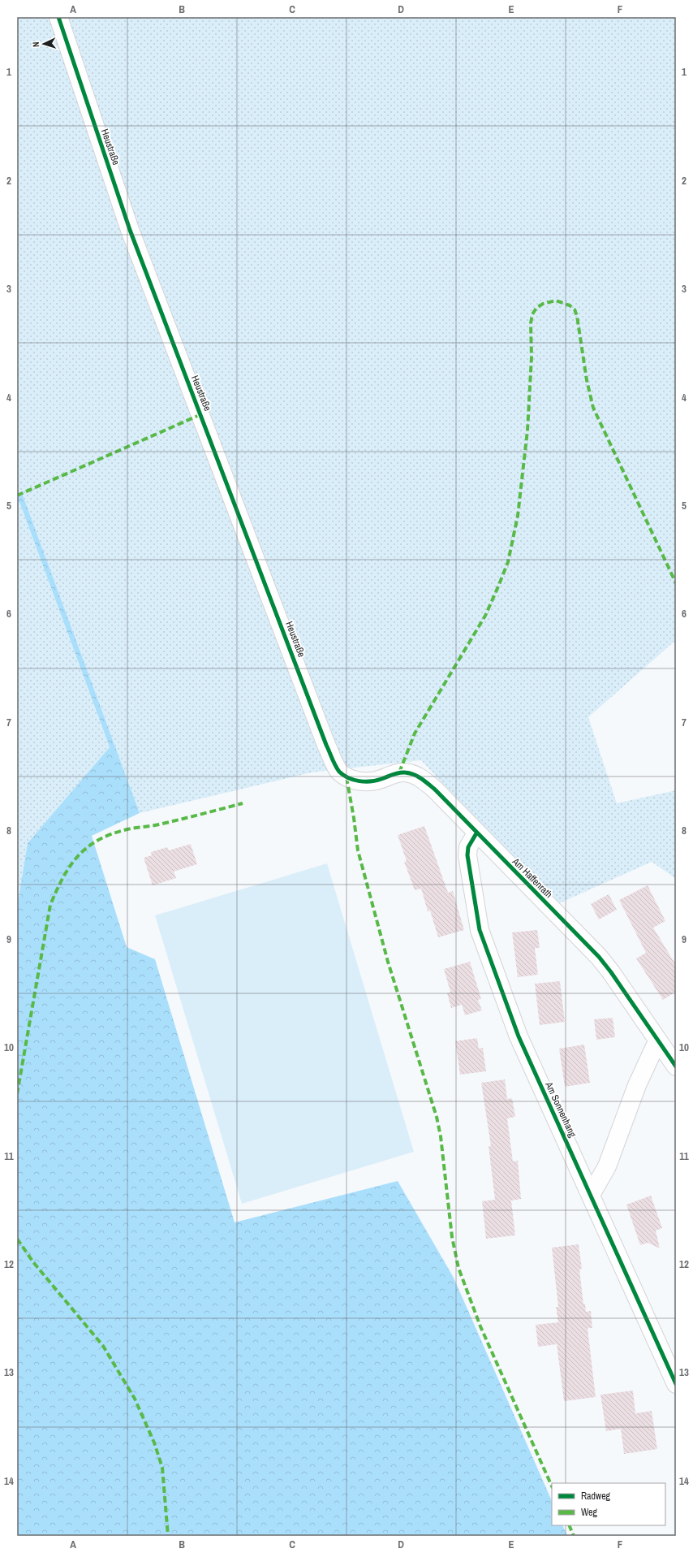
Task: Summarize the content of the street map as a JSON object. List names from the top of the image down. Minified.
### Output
{"streets":{"street":["Heustraße","Am Haffenrath","Am Sonnenhang"]},"crossings":[["Heustraße","Am Haffenrath"],["Am Haffenrath","Am Sonnenhang"]],"legend":["Radweg","Weg"],"north":"left","grid":{"columns":["A","B","C","D","E","F"],"rows":["1","2","3","4","5","6","7","8","9","10","11","12","13","14"]}}
